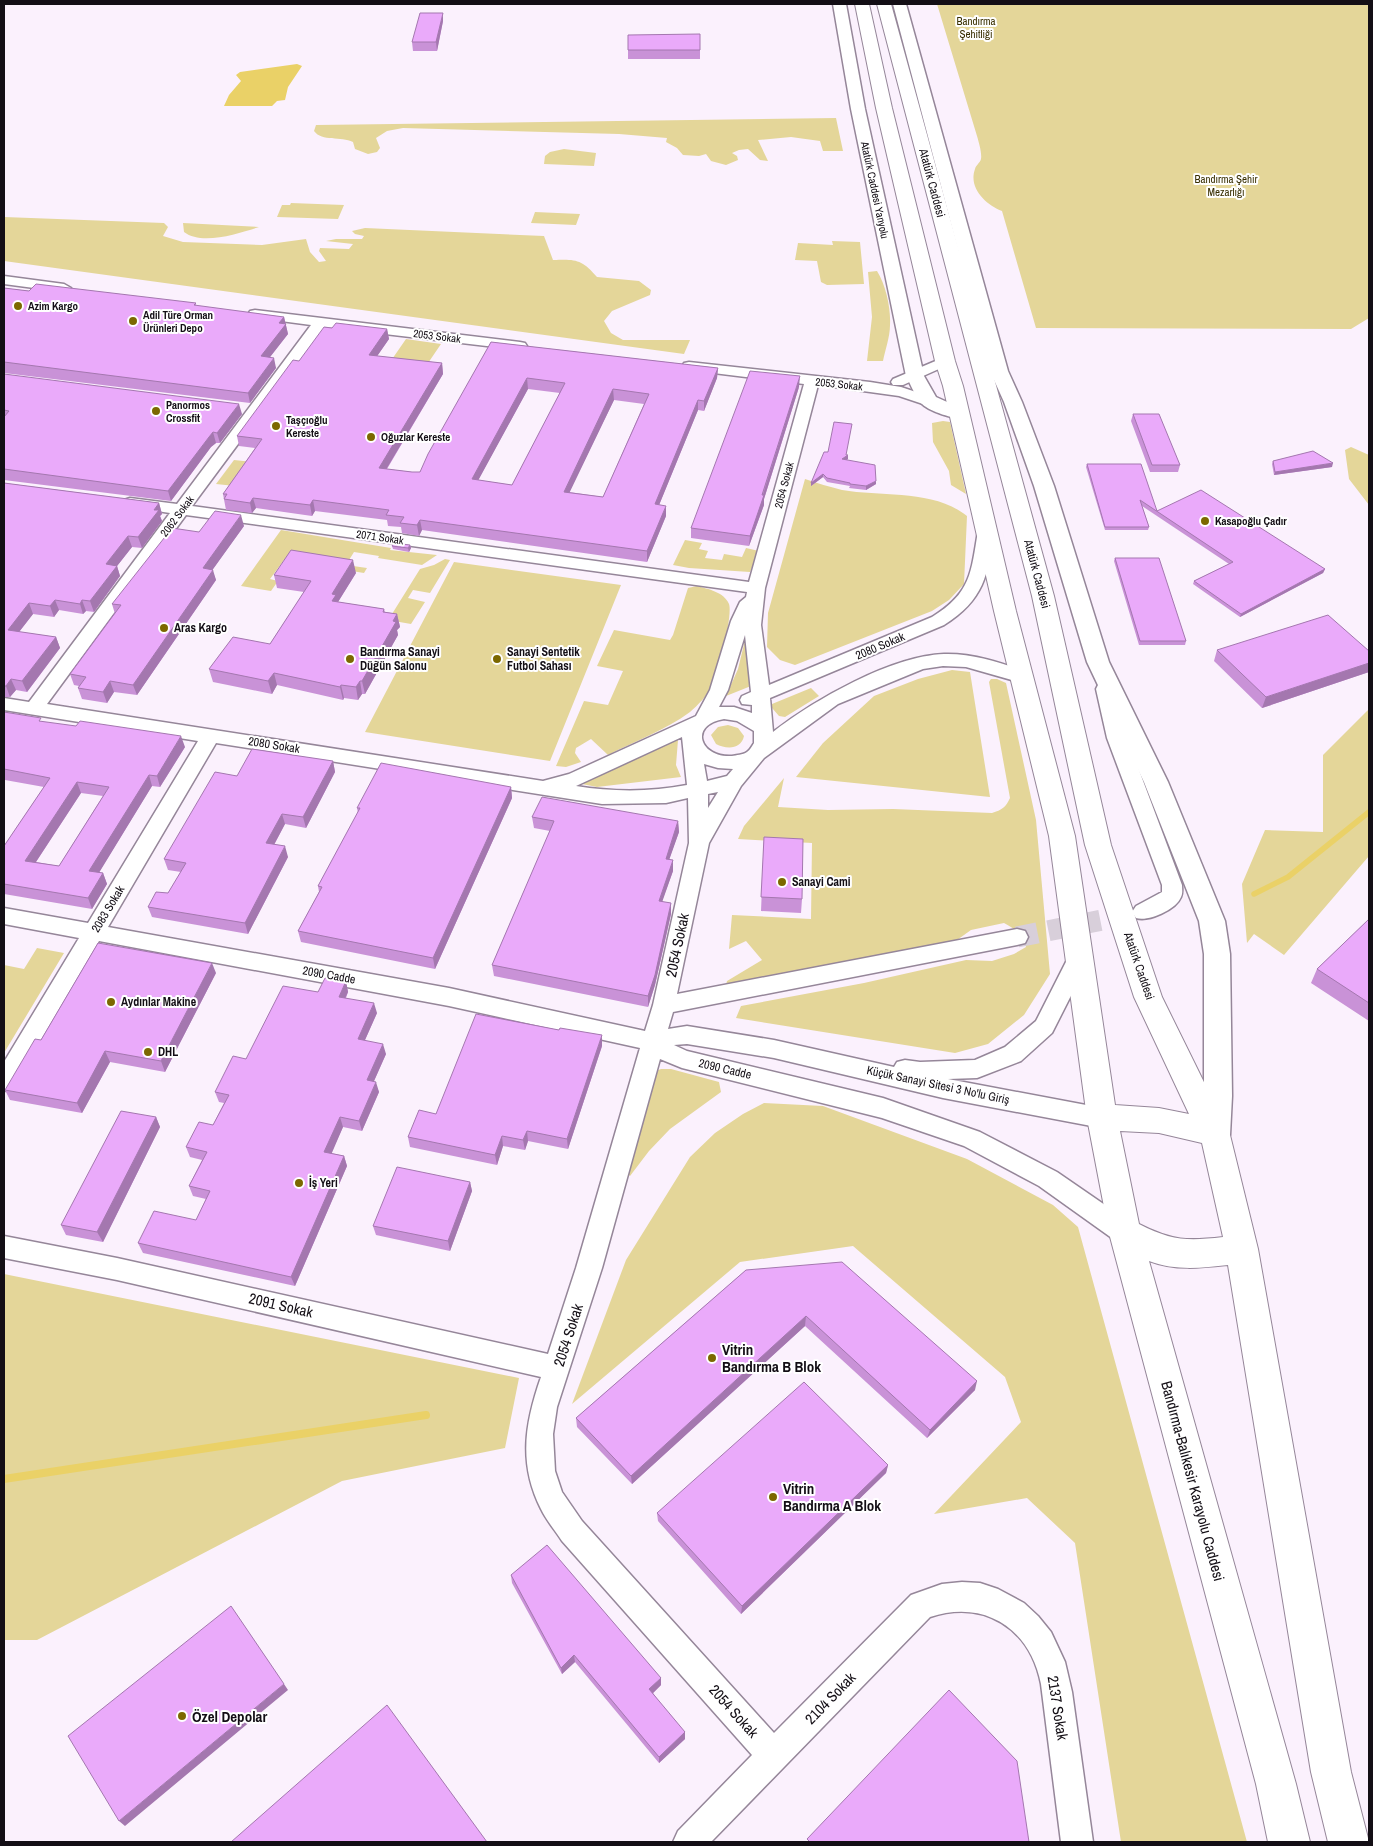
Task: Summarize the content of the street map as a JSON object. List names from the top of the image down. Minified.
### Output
{"streets":{"highway":["Atatürk Caddesi","Bandırma-Balıkesir Karayolu Caddesi"],"main road":["Atatürk Caddesi Yanyolu"],"street":["2053 Sokak","2054 Sokak","2062 Sokak","2071 Sokak","2080 Sokak","2083 Sokak","2090 Cadde","Küçük Sanayi Sitesi 3 No'lu Giriş","2091 Sokak","2104 Sokak","2137 Sokak"]},"crossings":[["2053 Sokak","2054 Sokak"],["2053 Sokak","2062 Sokak"],["2054 Sokak","2071 Sokak"],["2054 Sokak","2080 Sokak"],["2054 Sokak","2090 Cadde"],["2054 Sokak","2091 Sokak"],["2054 Sokak","2104 Sokak"],["2062 Sokak","2071 Sokak"],["2062 Sokak","2080 Sokak"],["2080 Sokak","2083 Sokak"],["2083 Sokak","2090 Cadde"],["2090 Cadde","Küçük Sanayi Sitesi 3 No'lu Giriş"],["Küçük Sanayi Sitesi 3 No'lu Giriş","Bandırma-Balıkesir Karayolu Caddesi"],["2104 Sokak","2137 Sokak"]],"parks":["Bandırma Şehitliği","Bandırma Şehir Mezarlığı"],"places":["Azim Kargo","Adil Türe Orman Ürünleri Depo","Panormos Crossfit","Taşçıoğlu Kereste","Oğuzlar Kereste","Kasapoğlu Çadır","Aras Kargo","Bandırma Sanayi Düğün Salonu","Sanayi Sentetik Futbol Sahası","Sanayi Cami","Aydınlar Makine","DHL","İş Yeri","Vitrin Bandırma B Blok","Vitrin Bandırma A Blok","Özel Depolar"]}
